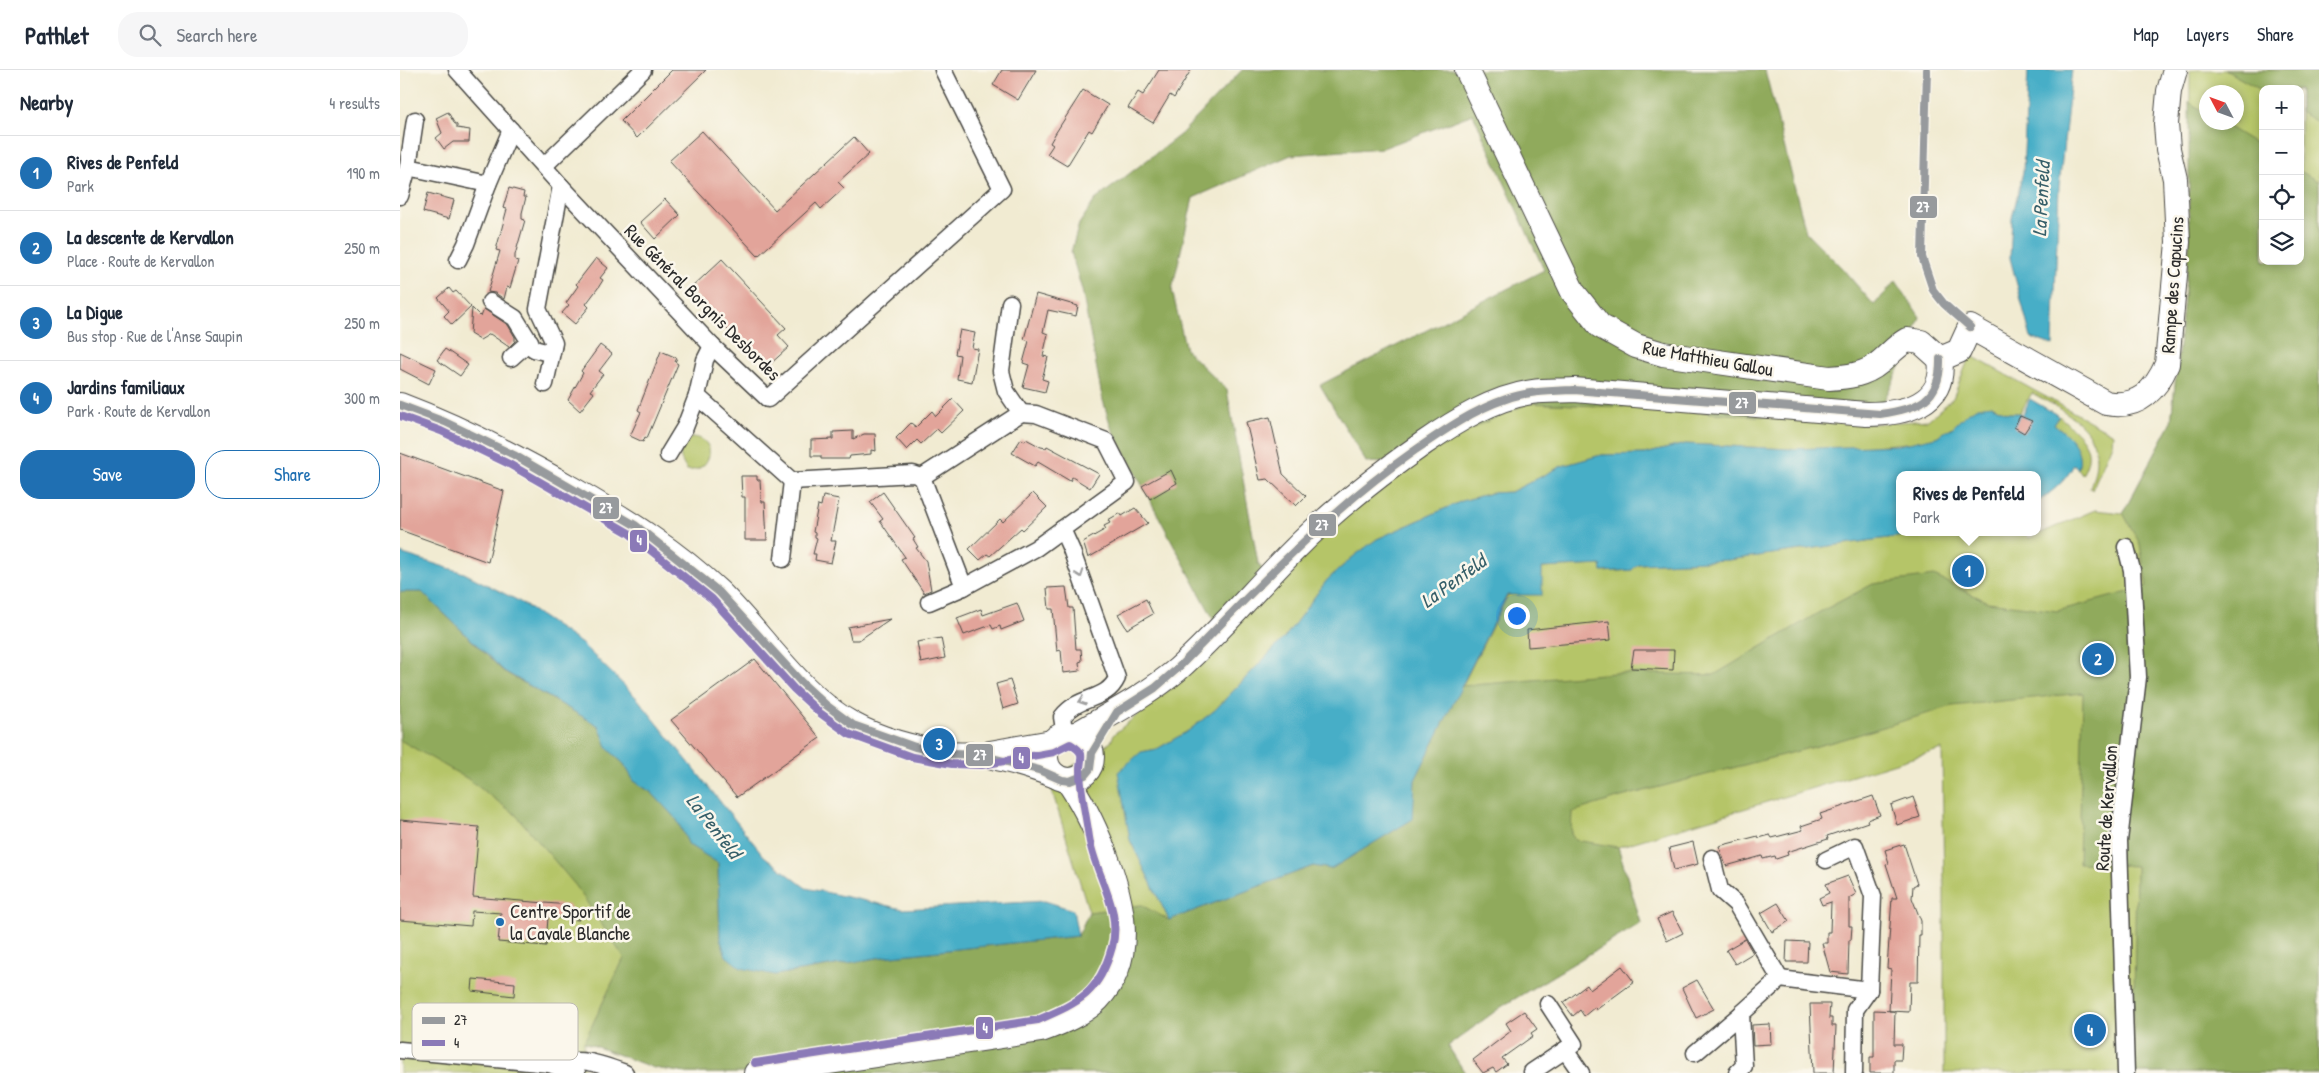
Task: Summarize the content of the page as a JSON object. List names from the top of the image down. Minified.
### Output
{"streets":{"street":["Rampe des Capucins","Rue Général Borgnis Desbordes","Rue Matthieu Gallou","Route de Kervallon"]},"crossings":[["Rampe des Capucins","Rue Matthieu Gallou"]],"water":["La Penfeld"],"places":["Centre Sportif de la Cavale Blanche"],"lines":["transit line 27","transit line 4"],"legend":["27","4"],"north":"top left","page":{"header":"Pathlet","search":"Search here","nav":["Map","Layers","Share"],"heading":["Nearby","4 results"],"map_buttons":["+","−"],"list":[{"mark":"1","name":"Rives de Penfeld","note":"Park","value":"190 m"},{"mark":"2","name":"La descente de Kervallon","note":"Place · Route de Kervallon","value":"250 m"},{"mark":"3","name":"La Digue","note":"Bus stop · Rue de l'Anse Saupin","value":"250 m"},{"mark":"4","name":"Jardins familiaux","note":"Park · Route de Kervallon","value":"300 m"}],"buttons":["Save","Share"],"popup":["Rives de Penfeld","Park"],"pins":["1","2","3","4"]}}
